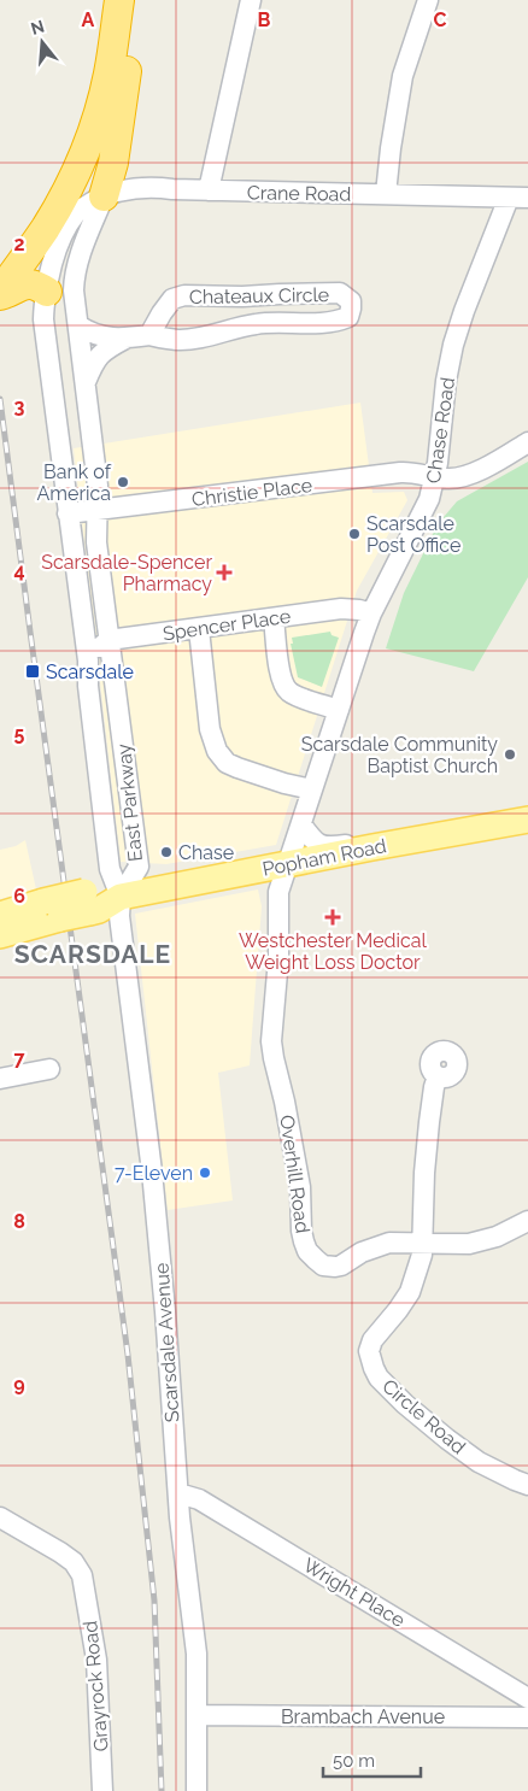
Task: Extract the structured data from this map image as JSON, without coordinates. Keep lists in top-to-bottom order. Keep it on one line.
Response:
{"streets":{"main road":["Popham Road"],"street":["Crane Road","Chateaux Circle","Chase Road","Christie Place","Spencer Place","East Parkway","Overhill Road","Scarsdale Avenue","Circle Road","Wright Place","Grayrock Road","Brambach Avenue"]},"crossings":[["Crane Road","Chase Road"],["Crane Road","East Parkway"],["Chateaux Circle","East Parkway"],["Chase Road","Christie Place"],["Chase Road","Spencer Place"],["Chase Road","Popham Road"],["Chase Road","Overhill Road"],["Christie Place","East Parkway"],["Spencer Place","East Parkway"],["East Parkway","Popham Road"],["East Parkway","Scarsdale Avenue"],["Popham Road","Overhill Road"],["Popham Road","Scarsdale Avenue"],["Overhill Road","Circle Road"],["Scarsdale Avenue","Wright Place"],["Scarsdale Avenue","Brambach Avenue"]],"districts":["SCARSDALE"],"places":{"other":["Bank of America","Scarsdale Post Office","Scarsdale Community Baptist Church","Chase","7-Eleven"],"health":["Scarsdale-Spencer Pharmacy","Westchester Medical Weight Loss Doctor"],"transit":["Scarsdale"]},"scale_bar":"50 m","north":"top","grid":{"columns":["A","B","C"],"rows":["2","3","4","5","6","7","8","9"]}}
